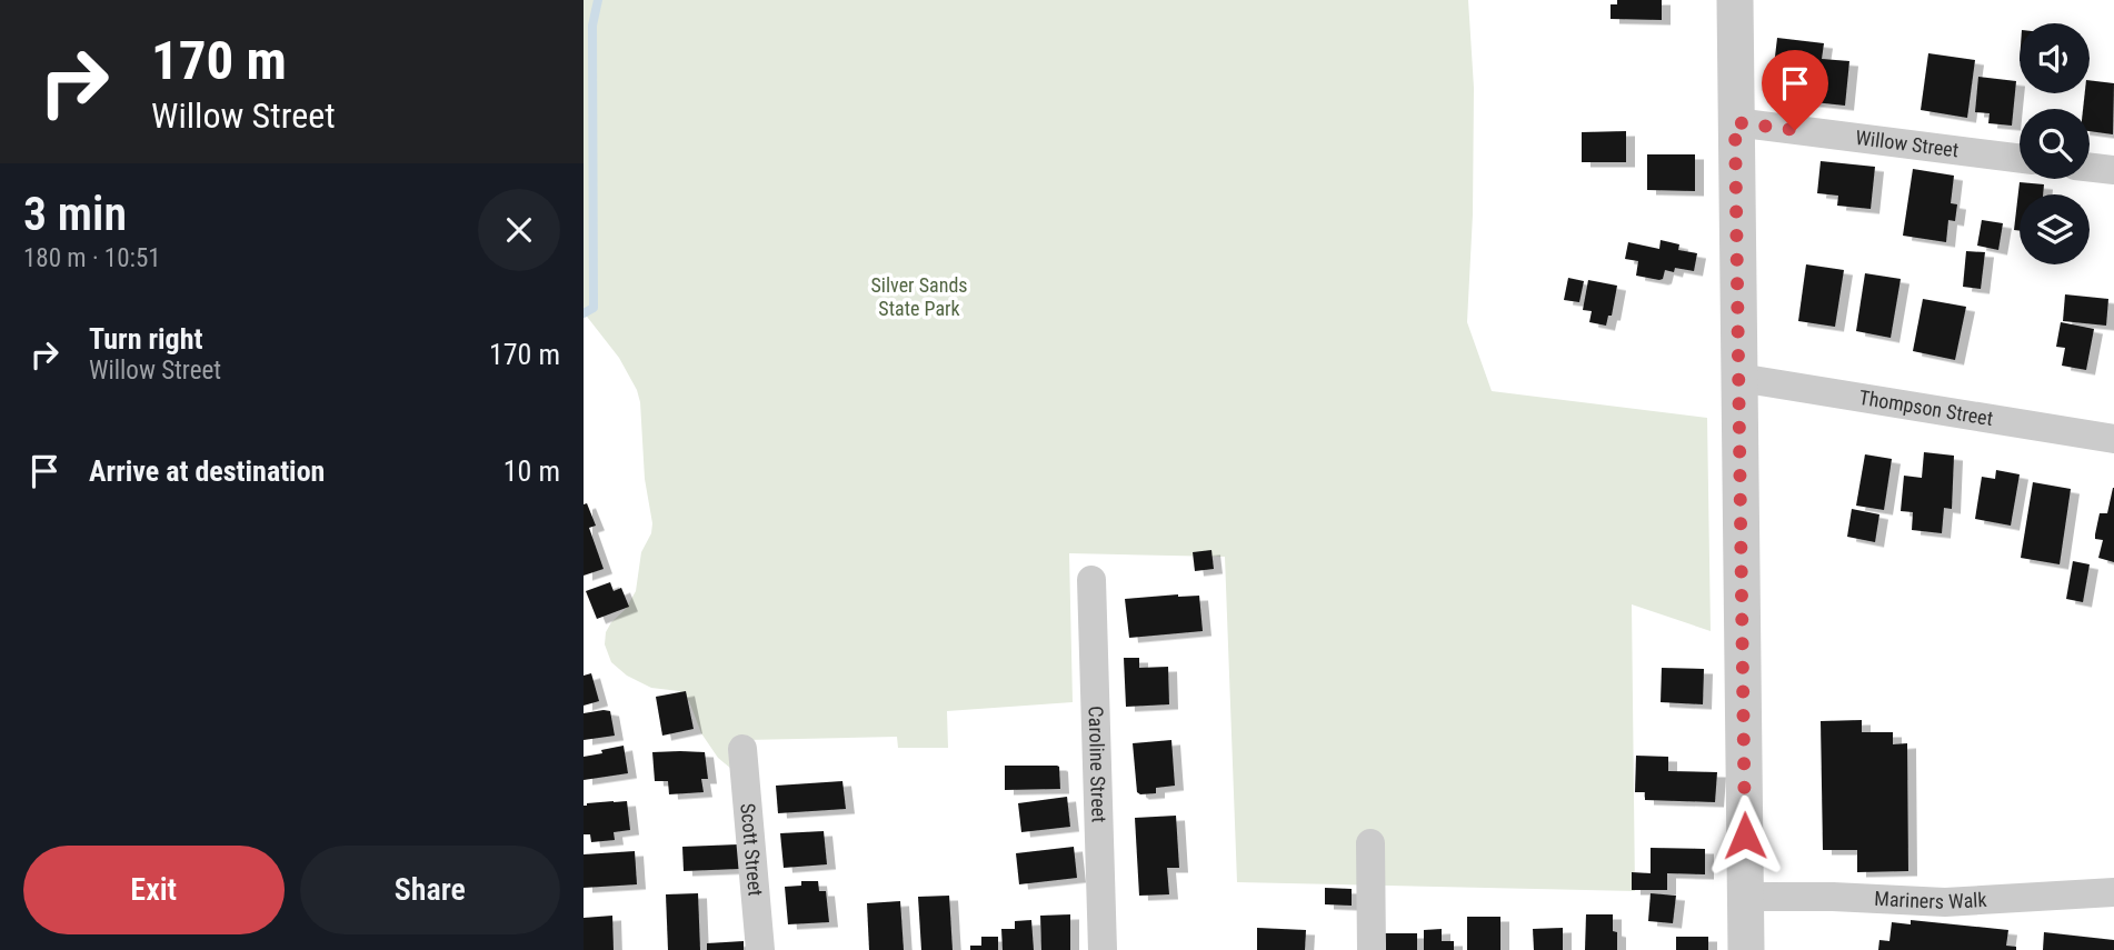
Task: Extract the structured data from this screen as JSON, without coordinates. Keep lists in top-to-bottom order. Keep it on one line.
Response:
{"streets":{"street":["Willow Street","Thompson Street","Caroline Street","Scott Street","Mariners Walk"]},"parks":["Silver Sands State Park"],"page":{"turn":["170 m","Willow Street"],"heading":["3 min","180 m · 10:51"],"list":[{"name":"Turn right","note":"Willow Street","value":"170 m"},{"name":"Arrive at destination","value":"10 m"}],"buttons":["Exit","Share"]}}
